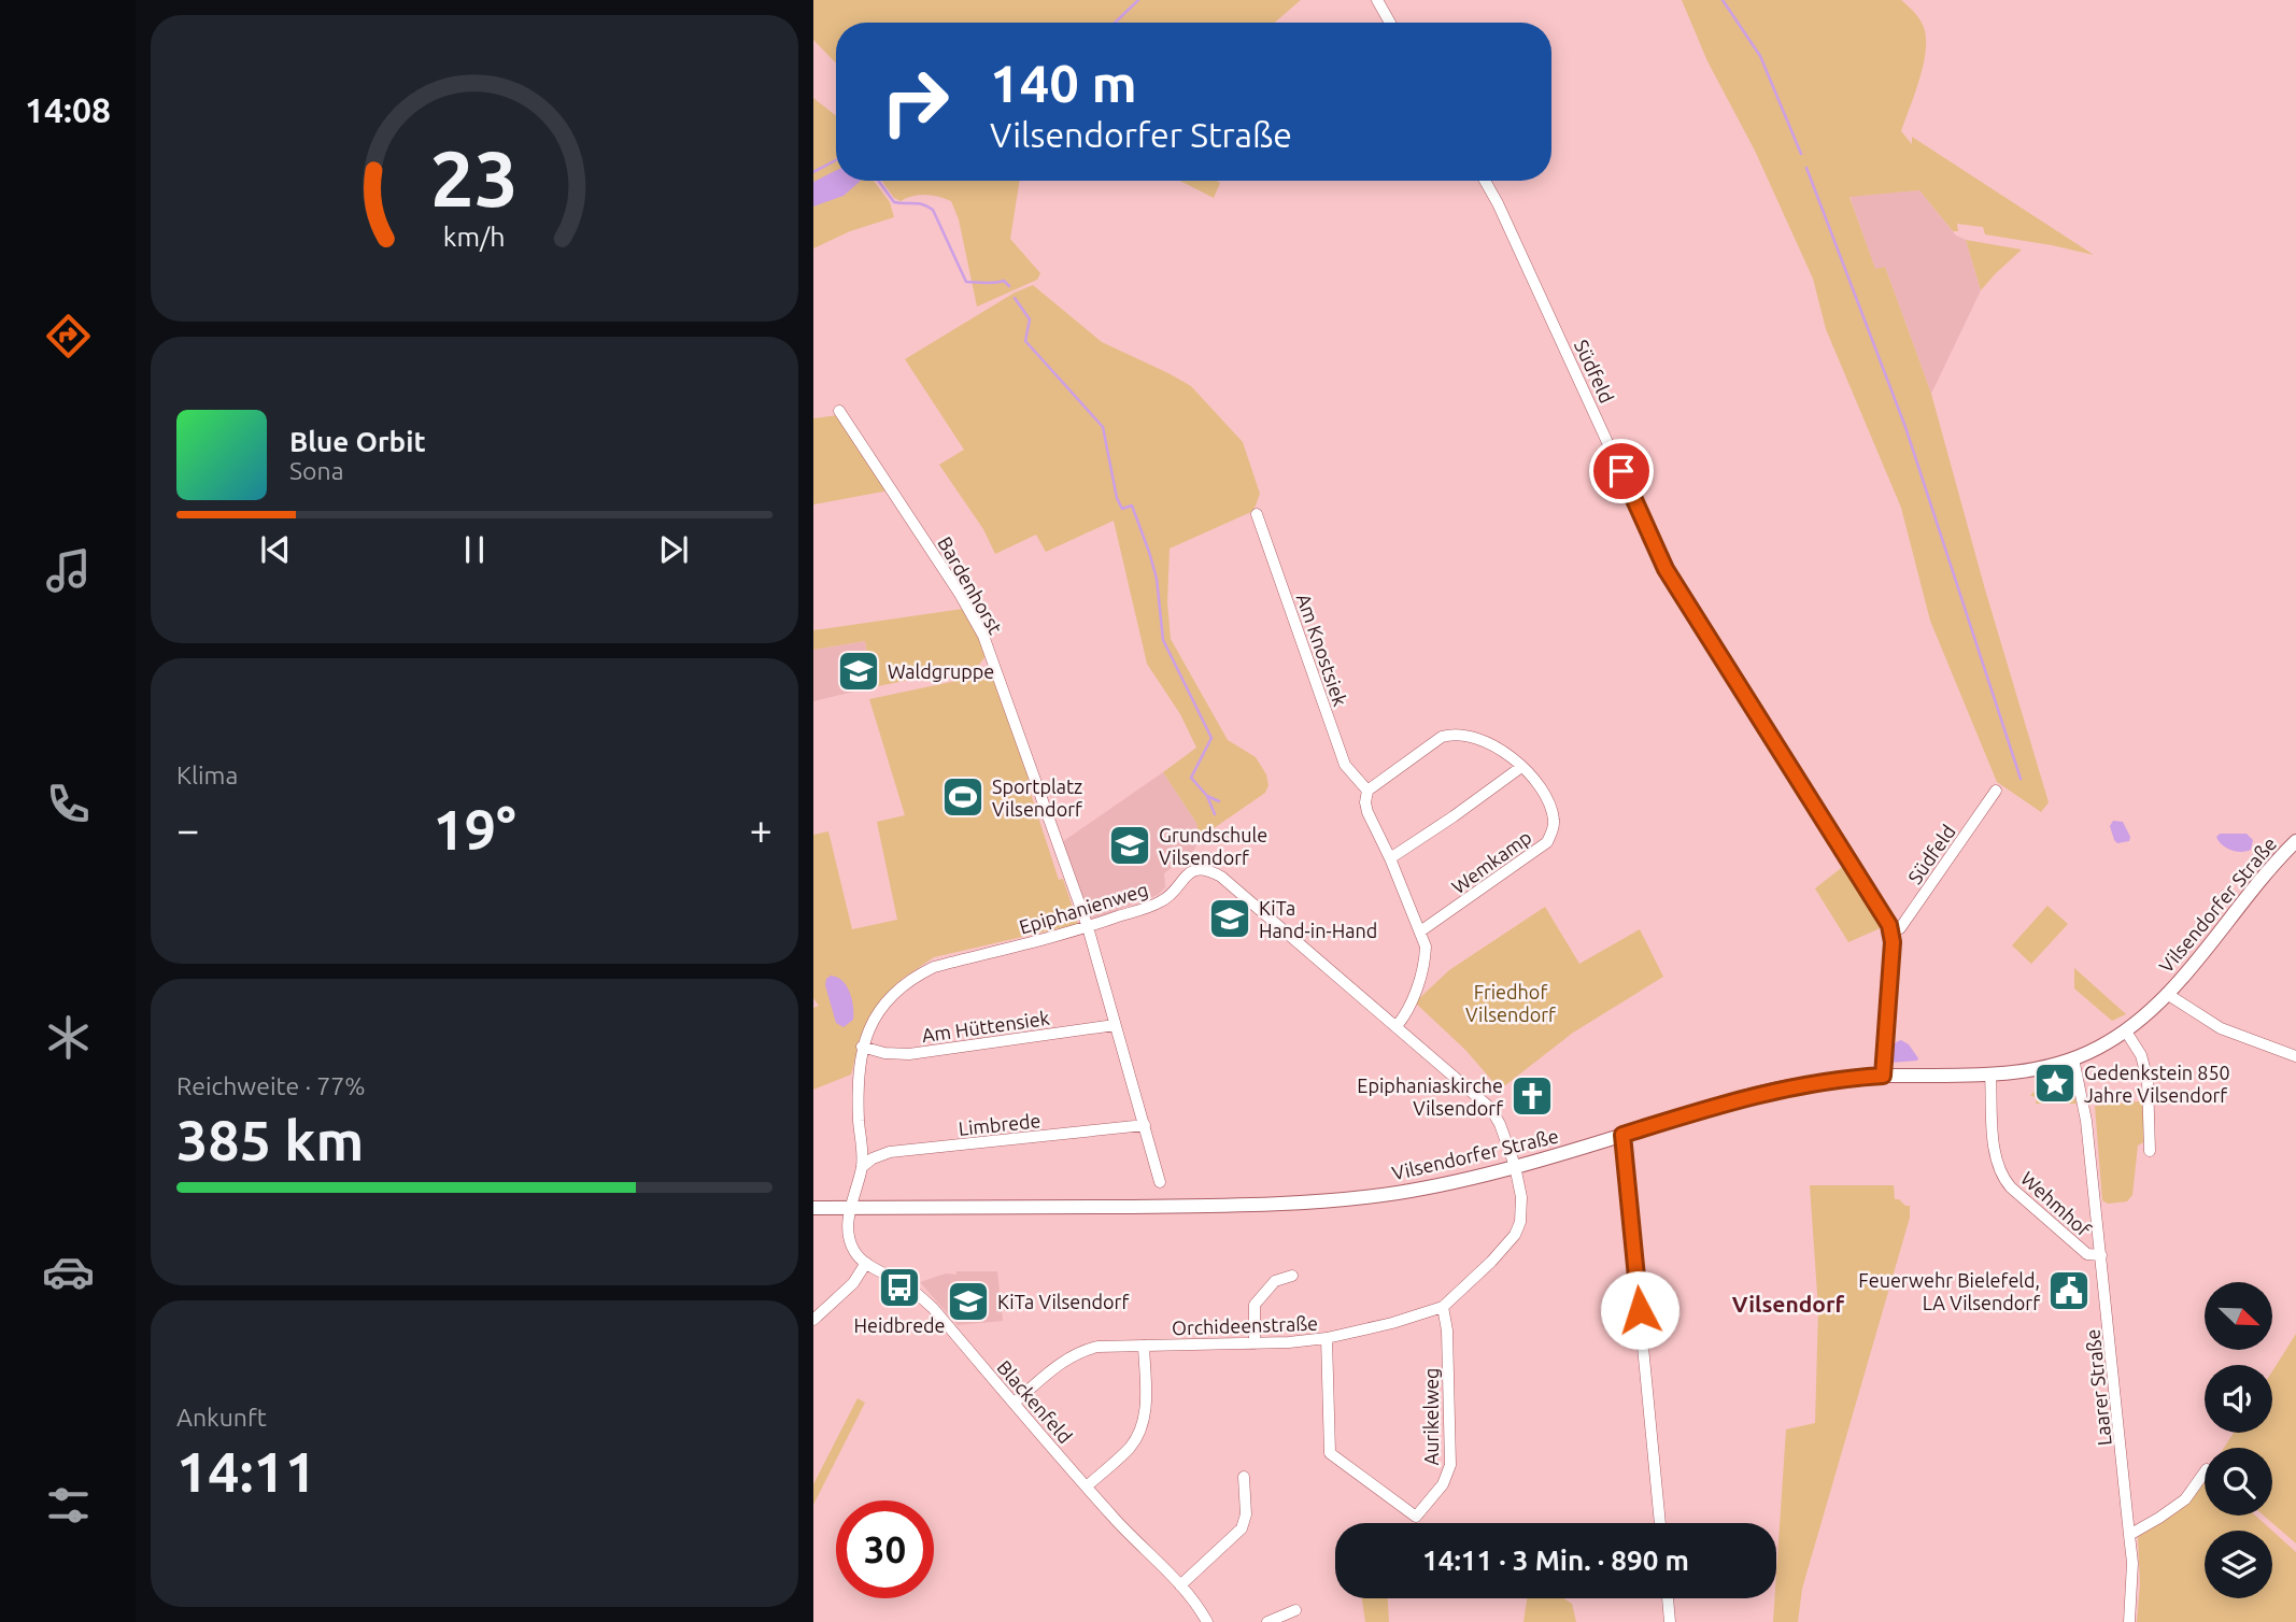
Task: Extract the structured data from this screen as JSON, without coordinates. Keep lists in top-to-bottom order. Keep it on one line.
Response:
{"streets":{"main road":["Vilsendorfer Straße"],"street":["Südfeld","Bardenhorst","Am Knostsiek","Wemkamp","Epiphanienweg","Am Hüttensiek","Limbrede","Wehmhof","Orchideenstraße","Laarer Straße","Blackenfeld","Aurikelweg"]},"crossings":[["Bardenhorst","Epiphanienweg"],["Bardenhorst","Am Hüttensiek"],["Bardenhorst","Limbrede"],["Am Knostsiek","Wemkamp"],["Vilsendorfer Straße","Epiphanienweg"],["Vilsendorfer Straße","Wehmhof"],["Vilsendorfer Straße","Orchideenstraße"],["Vilsendorfer Straße","Laarer Straße"],["Epiphanienweg","Am Hüttensiek"],["Epiphanienweg","Limbrede"],["Epiphanienweg","Orchideenstraße"],["Wehmhof","Laarer Straße"],["Orchideenstraße","Blackenfeld"],["Orchideenstraße","Aurikelweg"]],"districts":["Vilsendorf"],"parks":["Friedhof Vilsendorf"],"places":{"school or university":["Waldgruppe","Grundschule Vilsendorf","KiTa Hand-in-Hand","KiTa Vilsendorf"],"sports":["Sportplatz Vilsendorf"],"place":["Gedenkstein 850 Jahre Vilsendorf"],"church":["Epiphaniaskirche Vilsendorf"],"bus stop":["Heidbrede"],"public building":["Feuerwehr Bielefeld, LA Vilsendorf"]},"north":"bottom right","page":{"tabs":"14:08","turn":["140 m","Vilsendorfer Straße"],"song":["Blue Orbit","Sona"],"tile":["Klima",["Reichweite · 77%","385 km"],["Ankunft","14:11"]],"heat":["−","19°","+"],"limit":"30","trip":"14:11 · 3 Min. · 890 m","gauge":["23","km/h"]}}
